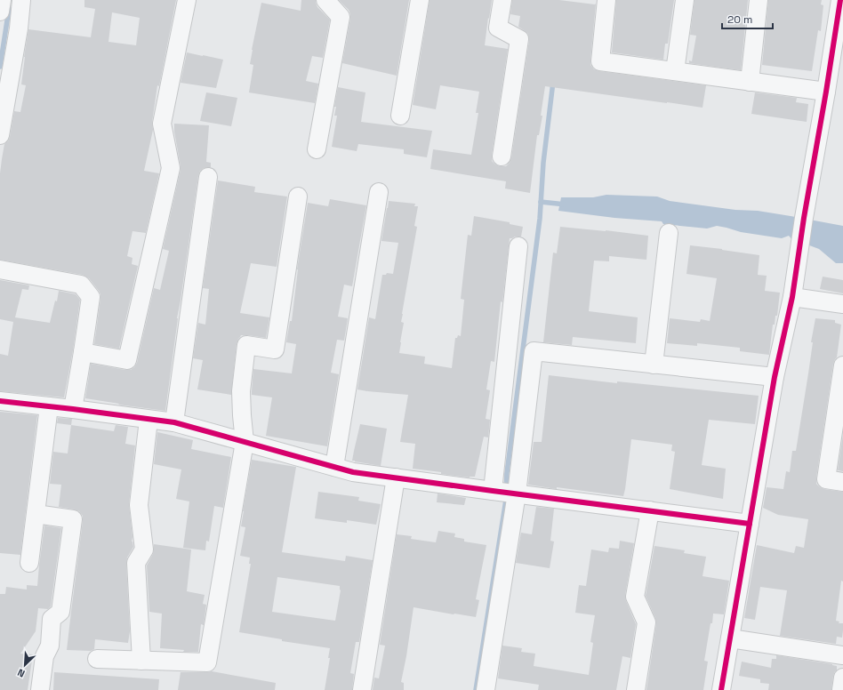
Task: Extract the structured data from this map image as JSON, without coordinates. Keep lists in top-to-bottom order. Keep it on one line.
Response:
{"scale_bar":"20 m","north":"bottom left"}
